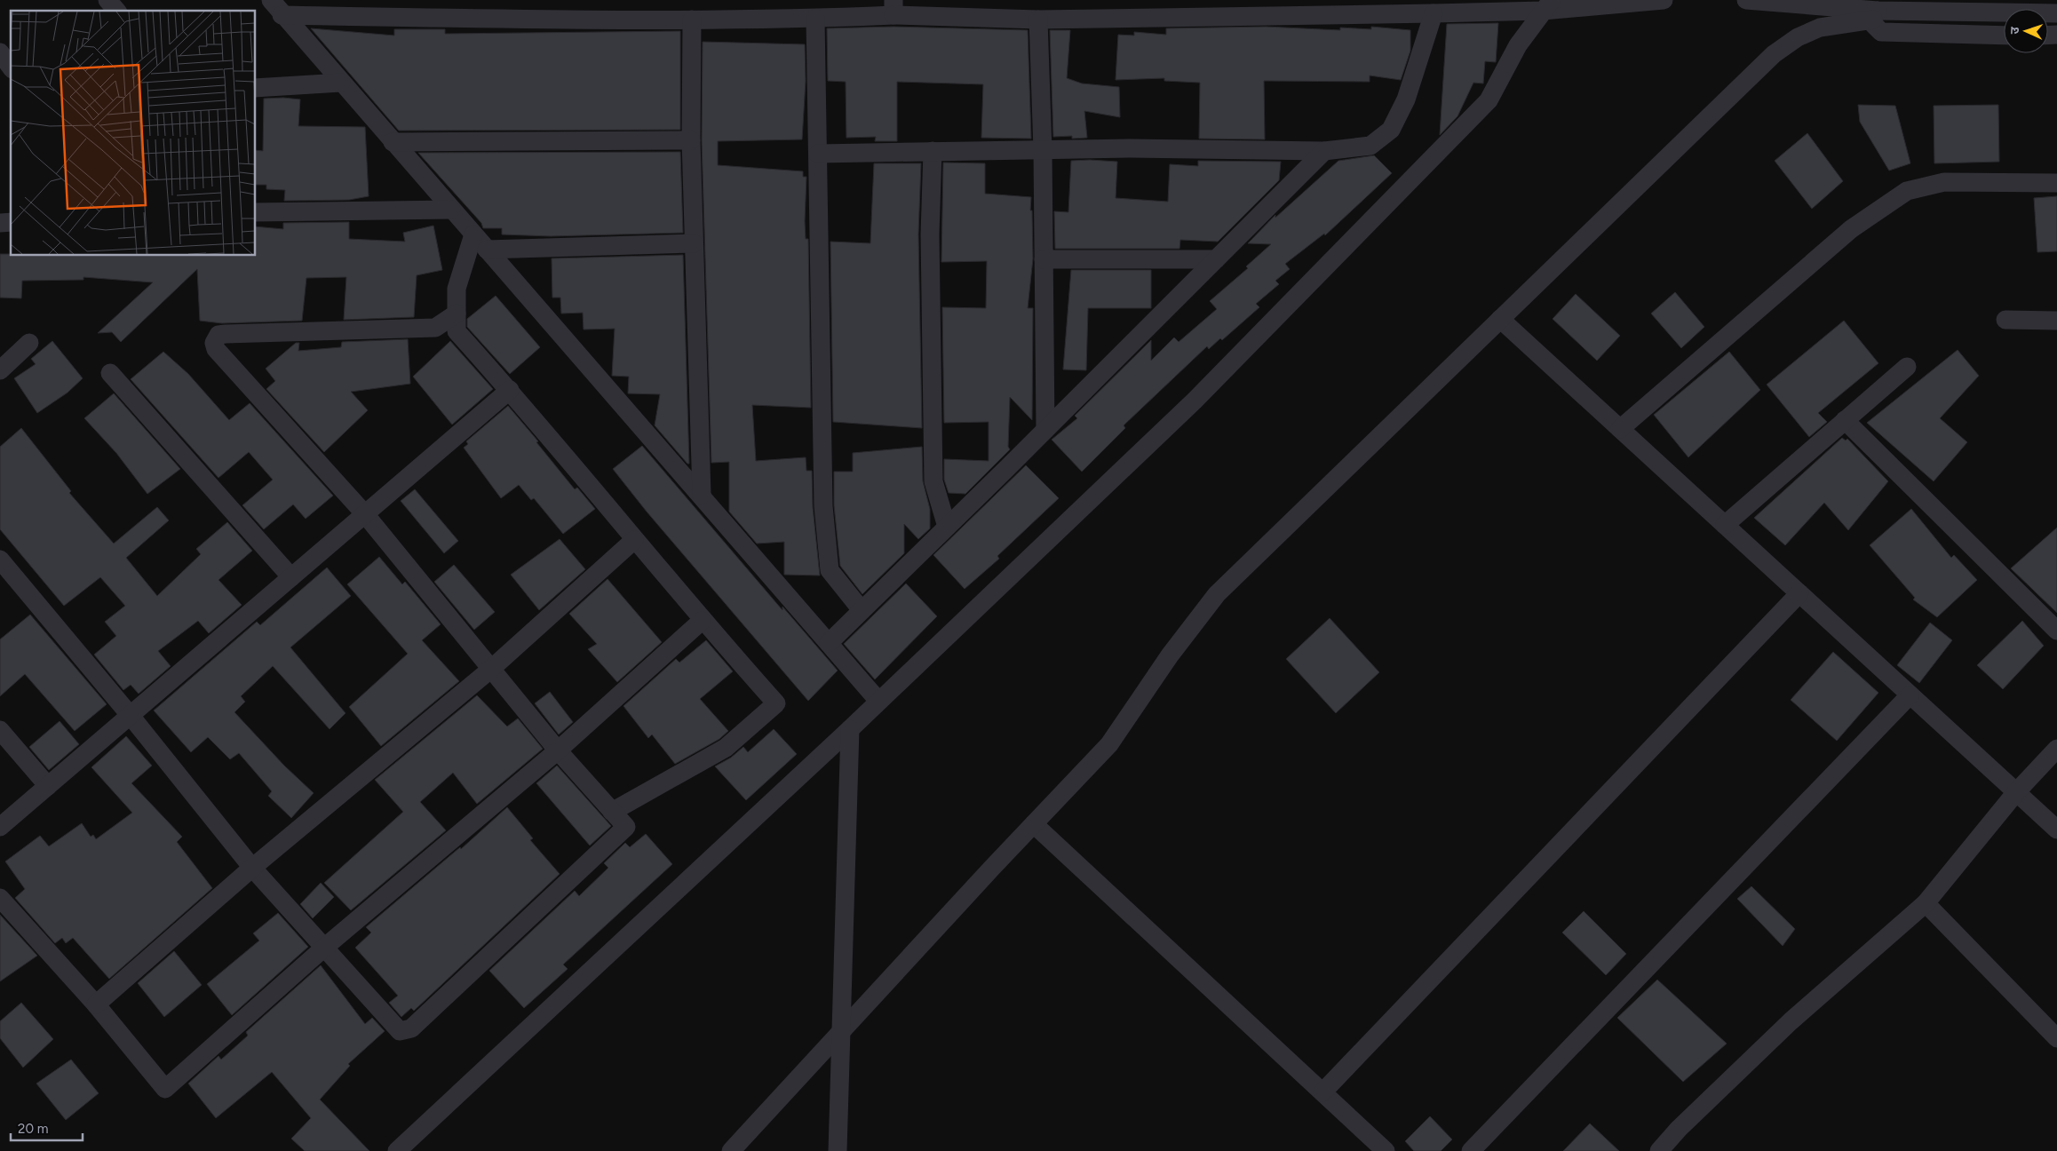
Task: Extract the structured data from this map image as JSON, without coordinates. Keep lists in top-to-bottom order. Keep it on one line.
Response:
{"scale_bar":"20 m","north":"left"}
